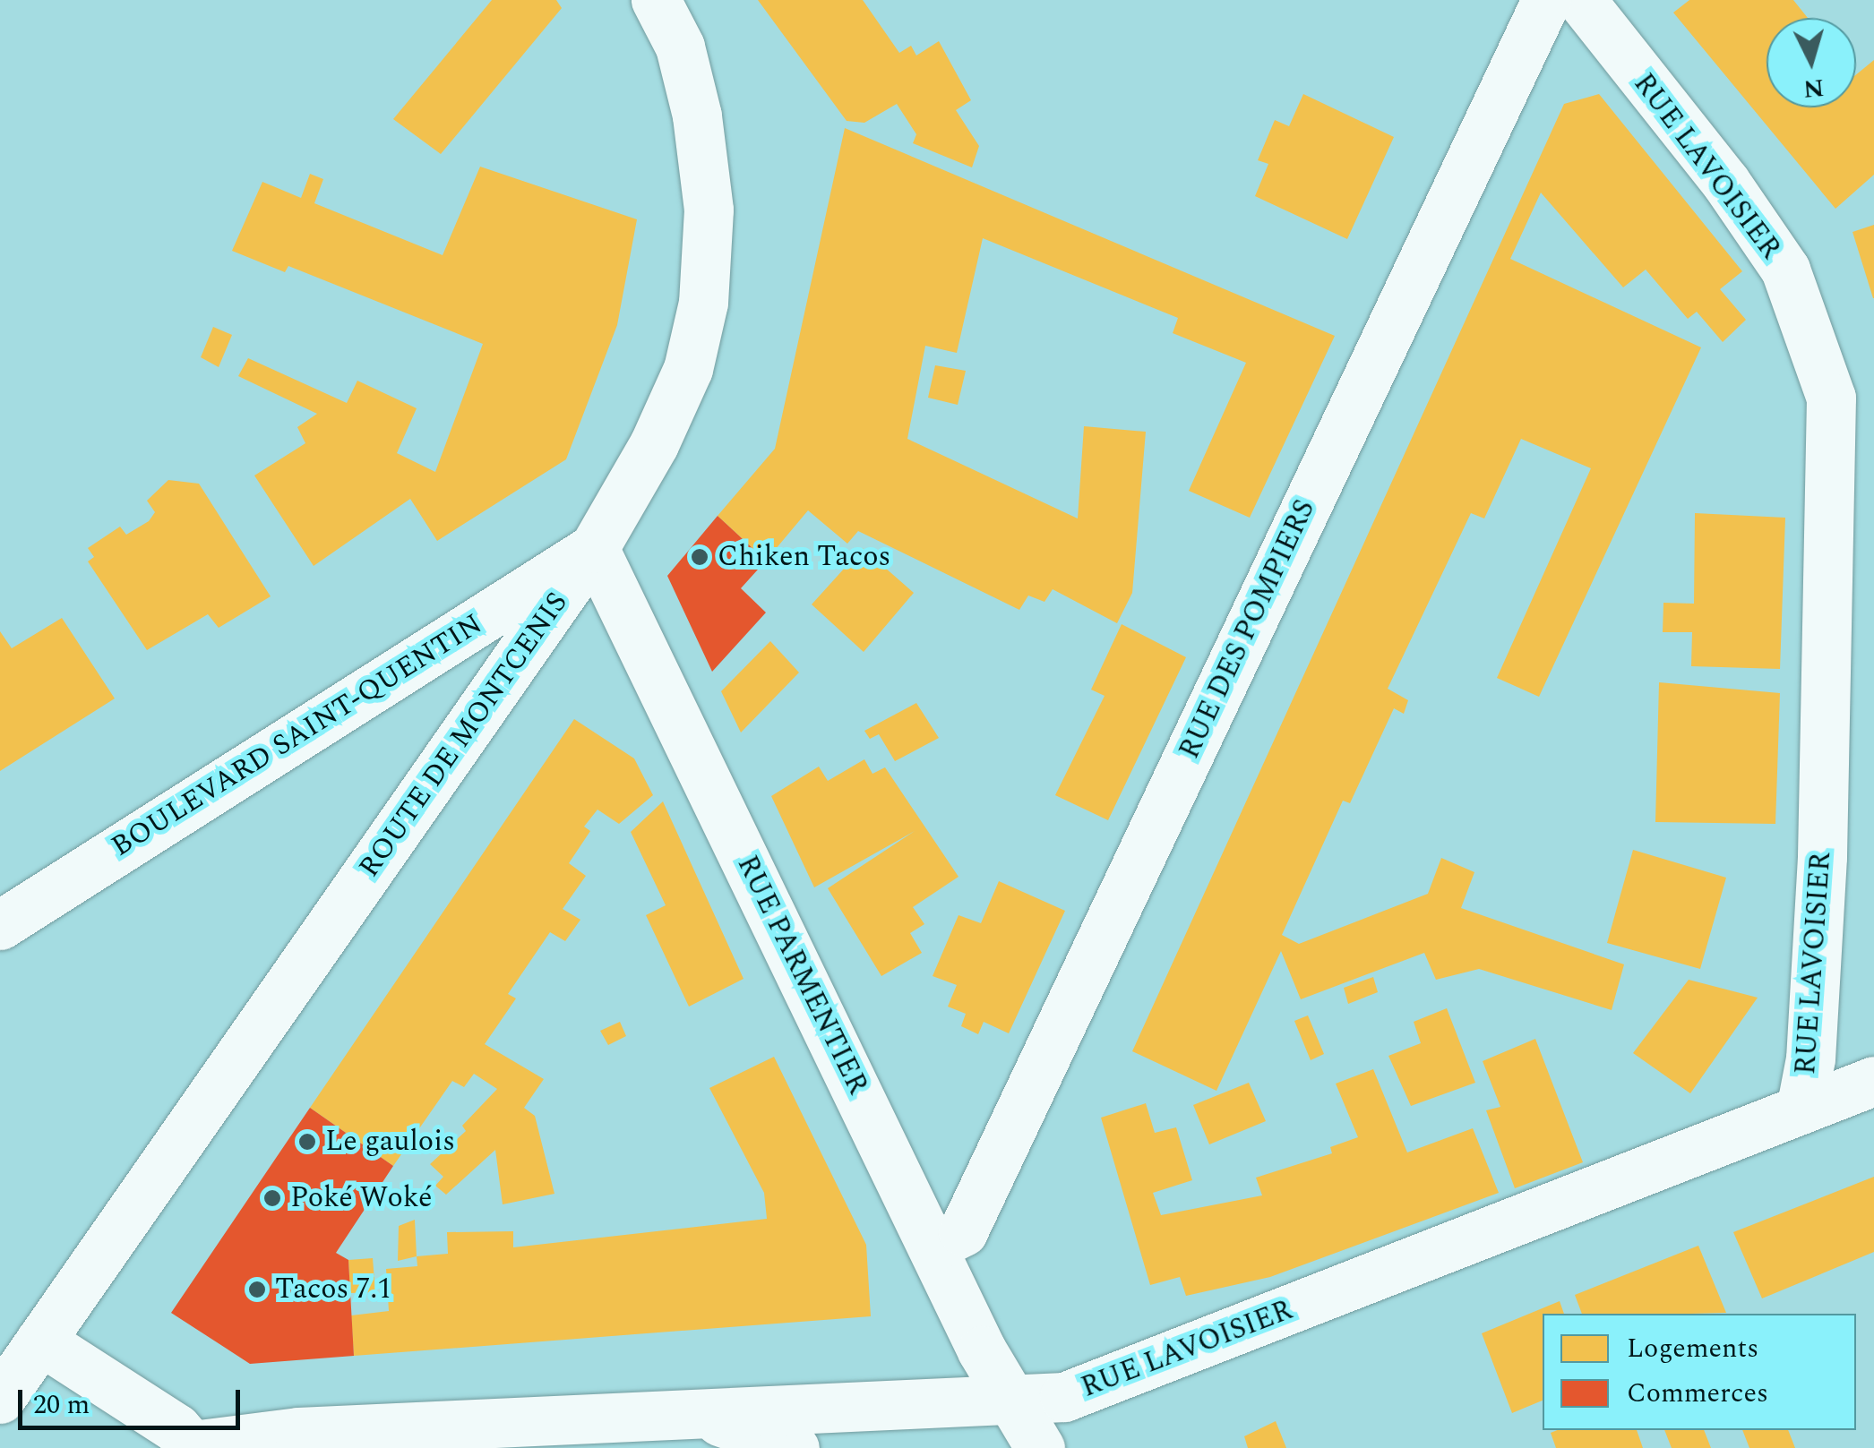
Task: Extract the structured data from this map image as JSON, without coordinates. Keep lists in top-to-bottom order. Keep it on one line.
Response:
{"streets":{"street":["RUE LAVOISIER","RUE DES POMPIERS","ROUTE DE MONTCENIS","BOULEVARD SAINT-QUENTIN","RUE PARMENTIER"]},"crossings":[["RUE LAVOISIER","ROUTE DE MONTCENIS"],["RUE LAVOISIER","RUE PARMENTIER"],["RUE DES POMPIERS","RUE PARMENTIER"],["ROUTE DE MONTCENIS","BOULEVARD SAINT-QUENTIN"],["ROUTE DE MONTCENIS","RUE PARMENTIER"],["BOULEVARD SAINT-QUENTIN","RUE PARMENTIER"]],"places":["Chiken Tacos","Le gaulois","Poké Woké","Tacos 7.1"],"legend":["Logements","Commerces"],"scale_bar":"20 m","north":"bottom"}
